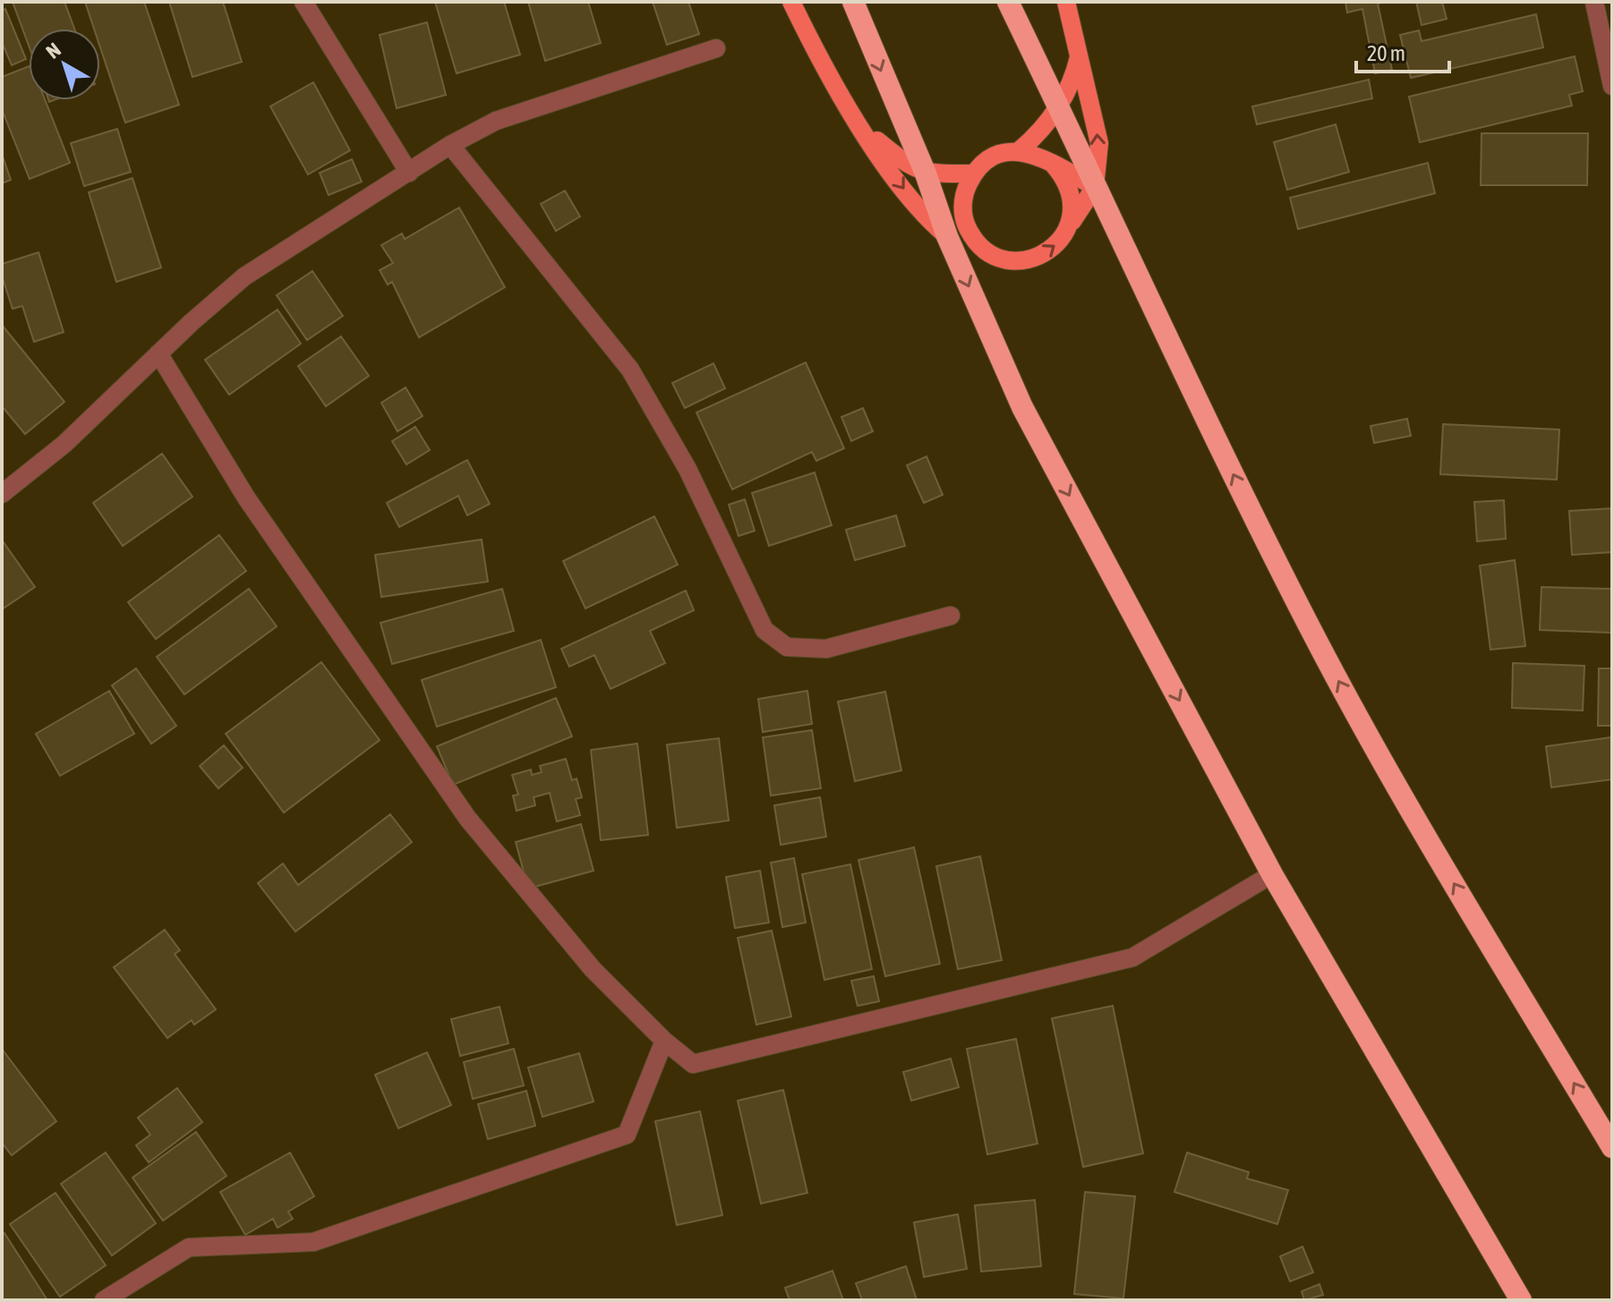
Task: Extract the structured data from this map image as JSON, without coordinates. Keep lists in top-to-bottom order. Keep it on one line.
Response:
{"scale_bar":"20 m","north":"top left"}
